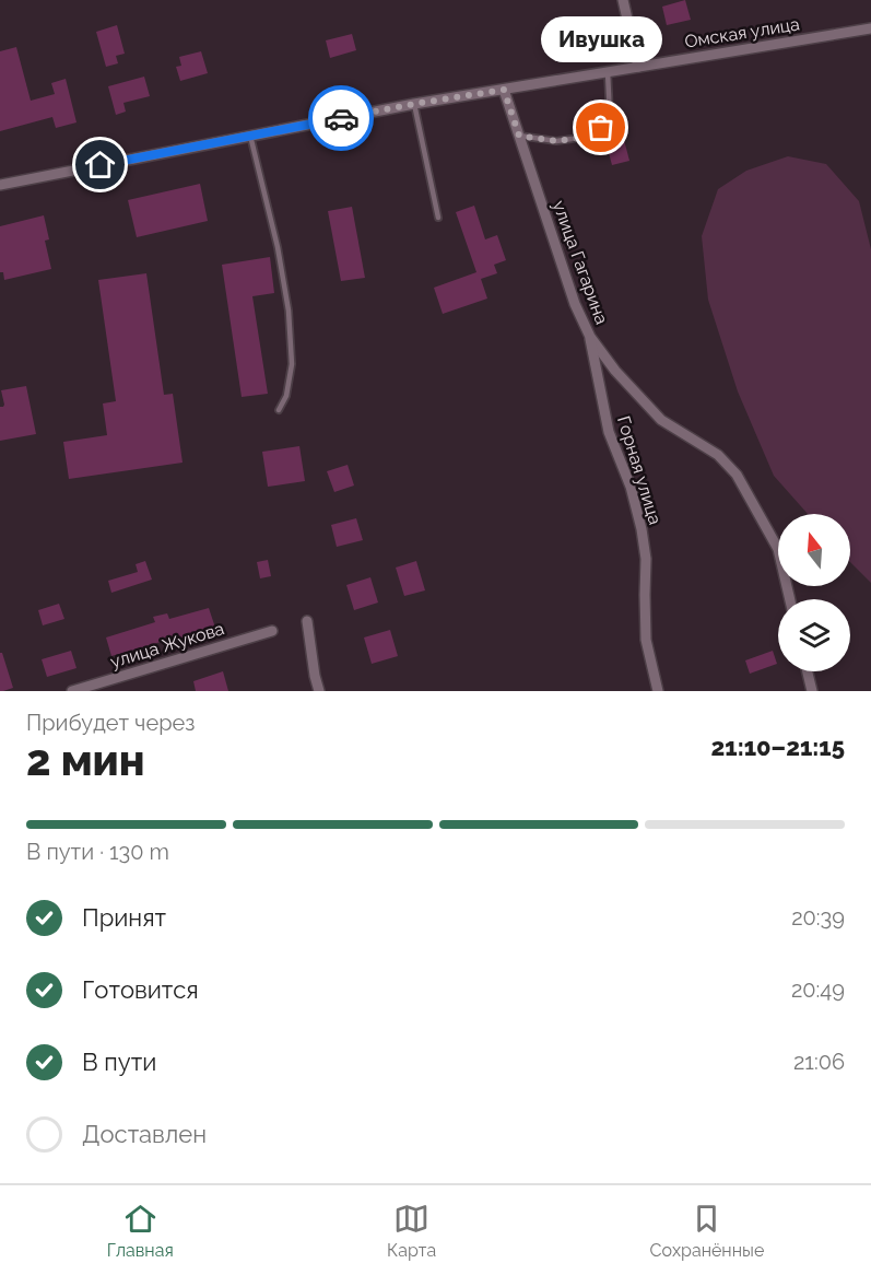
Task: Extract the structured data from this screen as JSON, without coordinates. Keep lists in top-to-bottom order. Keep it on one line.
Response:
{"streets":{"street":["Омская улица","улица Гагарина","Горная улица","улица Жукова"]},"crossings":[["Омская улица","улица Гагарина"],["улица Гагарина","Горная улица"]],"places":["Ивушка"],"north":"top","page":{"bubble":"Ивушка","heading":["2 мин","Прибудет через","21:10–21:15"],"bar":"В пути · 130 m","list":[["Принят","20:39"],["Готовится","20:49"],["В пути","21:06"],"Доставлен"],"tabs":["Главная","Карта","Сохранённые"]}}
